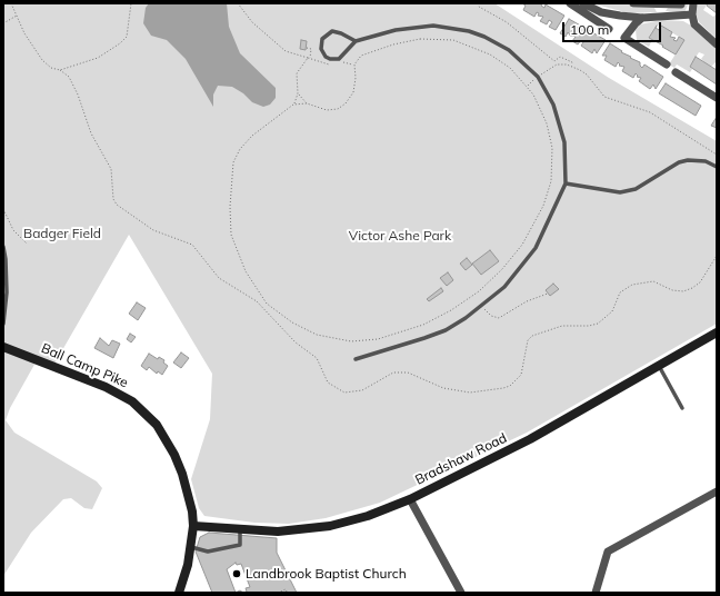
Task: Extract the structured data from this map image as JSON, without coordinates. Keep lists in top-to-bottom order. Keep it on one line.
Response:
{"streets":{"street":["Ball Camp Pike","Bradshaw Road"]},"crossings":[["Ball Camp Pike","Bradshaw Road"]],"parks":["Badger Field","Victor Ashe Park"],"places":["Landbrook Baptist Church"],"scale_bar":"100 m"}
